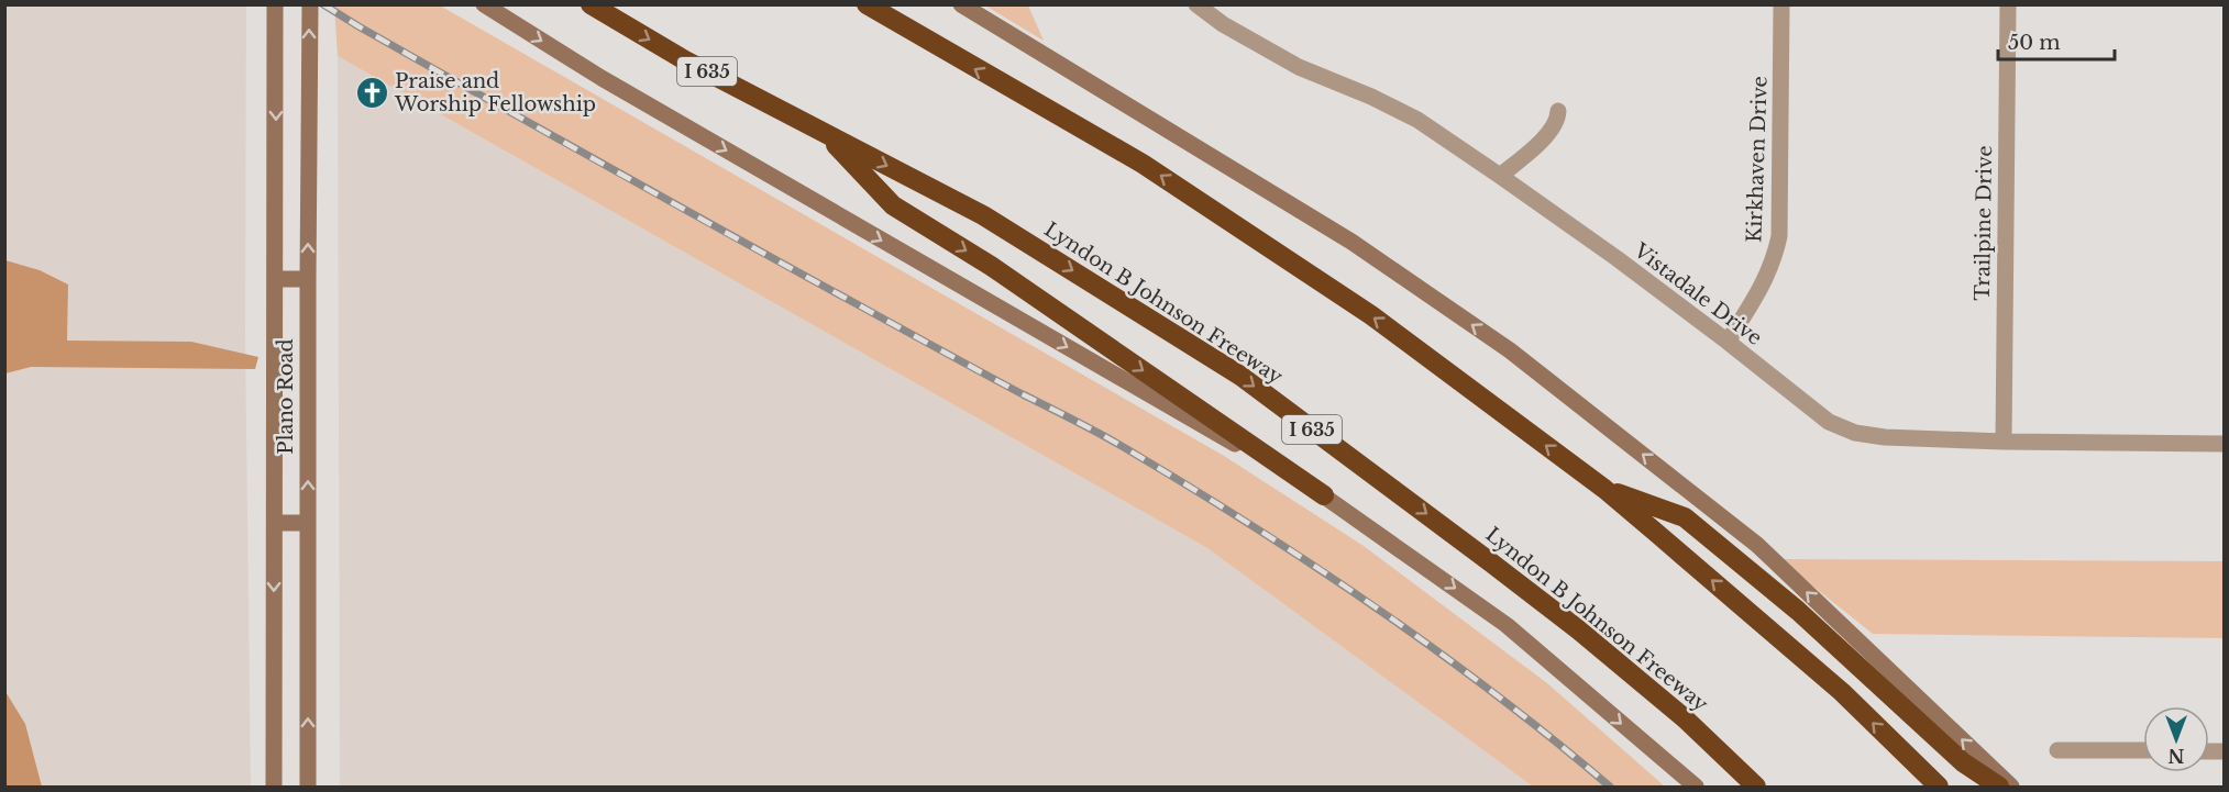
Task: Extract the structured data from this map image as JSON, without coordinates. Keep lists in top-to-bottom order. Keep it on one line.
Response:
{"streets":{"highway":["I 635","Lyndon B Johnson Freeway"],"main road":["Plano Road"],"street":["Kirkhaven Drive","Trailpine Drive","Vistadale Drive"]},"crossings":[["Kirkhaven Drive","Vistadale Drive"],["Trailpine Drive","Vistadale Drive"]],"places":{"church":["Praise and Worship Fellowship"]},"scale_bar":"50 m","north":"bottom"}
